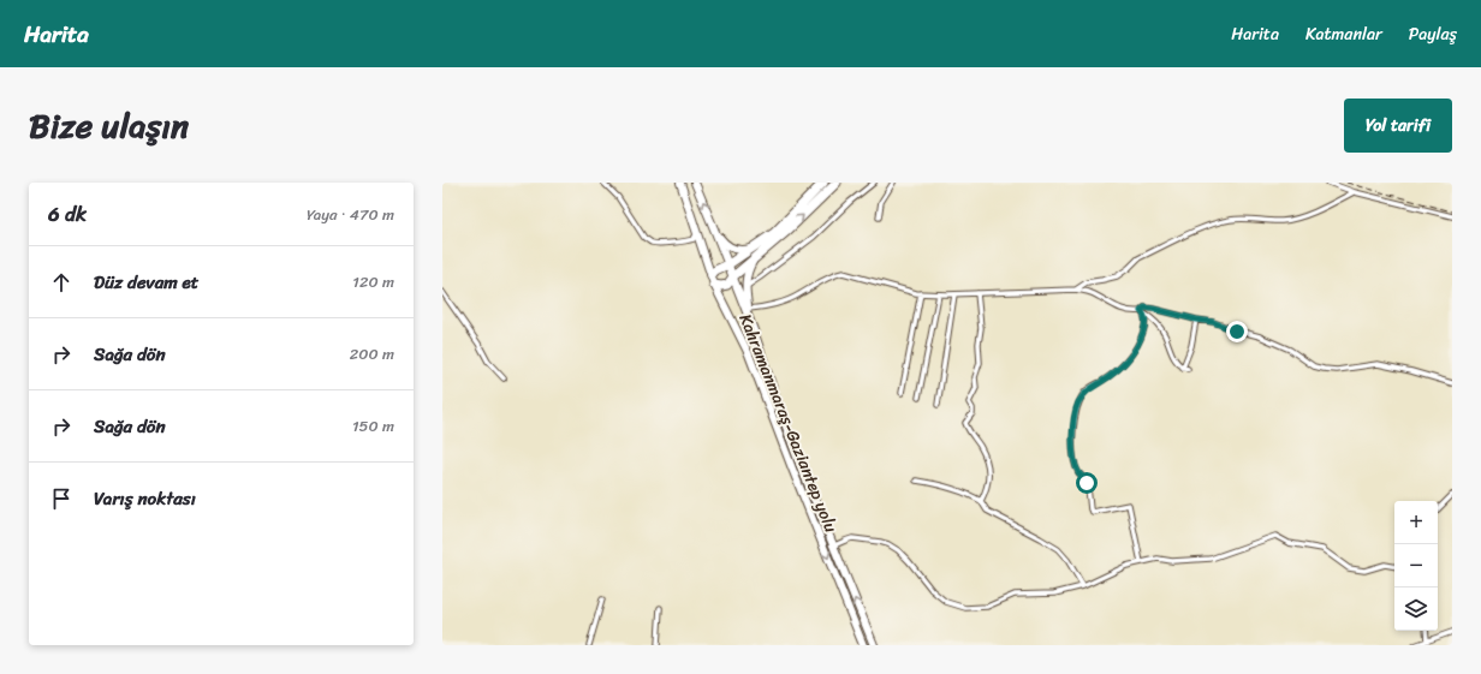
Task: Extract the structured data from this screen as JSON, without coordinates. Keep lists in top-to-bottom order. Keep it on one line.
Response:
{"streets":{"highway":["Kahramanmaraş-Gaziantep yolu"]},"page":{"header":"Harita","nav":["Harita","Katmanlar","Paylaş"],"title":"Bize ulaşın","buttons":"Yol tarifi","heading":["6 dk","Yaya · 470 m"],"list":[["Düz devam et","120 m"],["Sağa dön","200 m"],["Sağa dön","150 m"],"Varış noktası"],"map_buttons":["+","−"]}}
